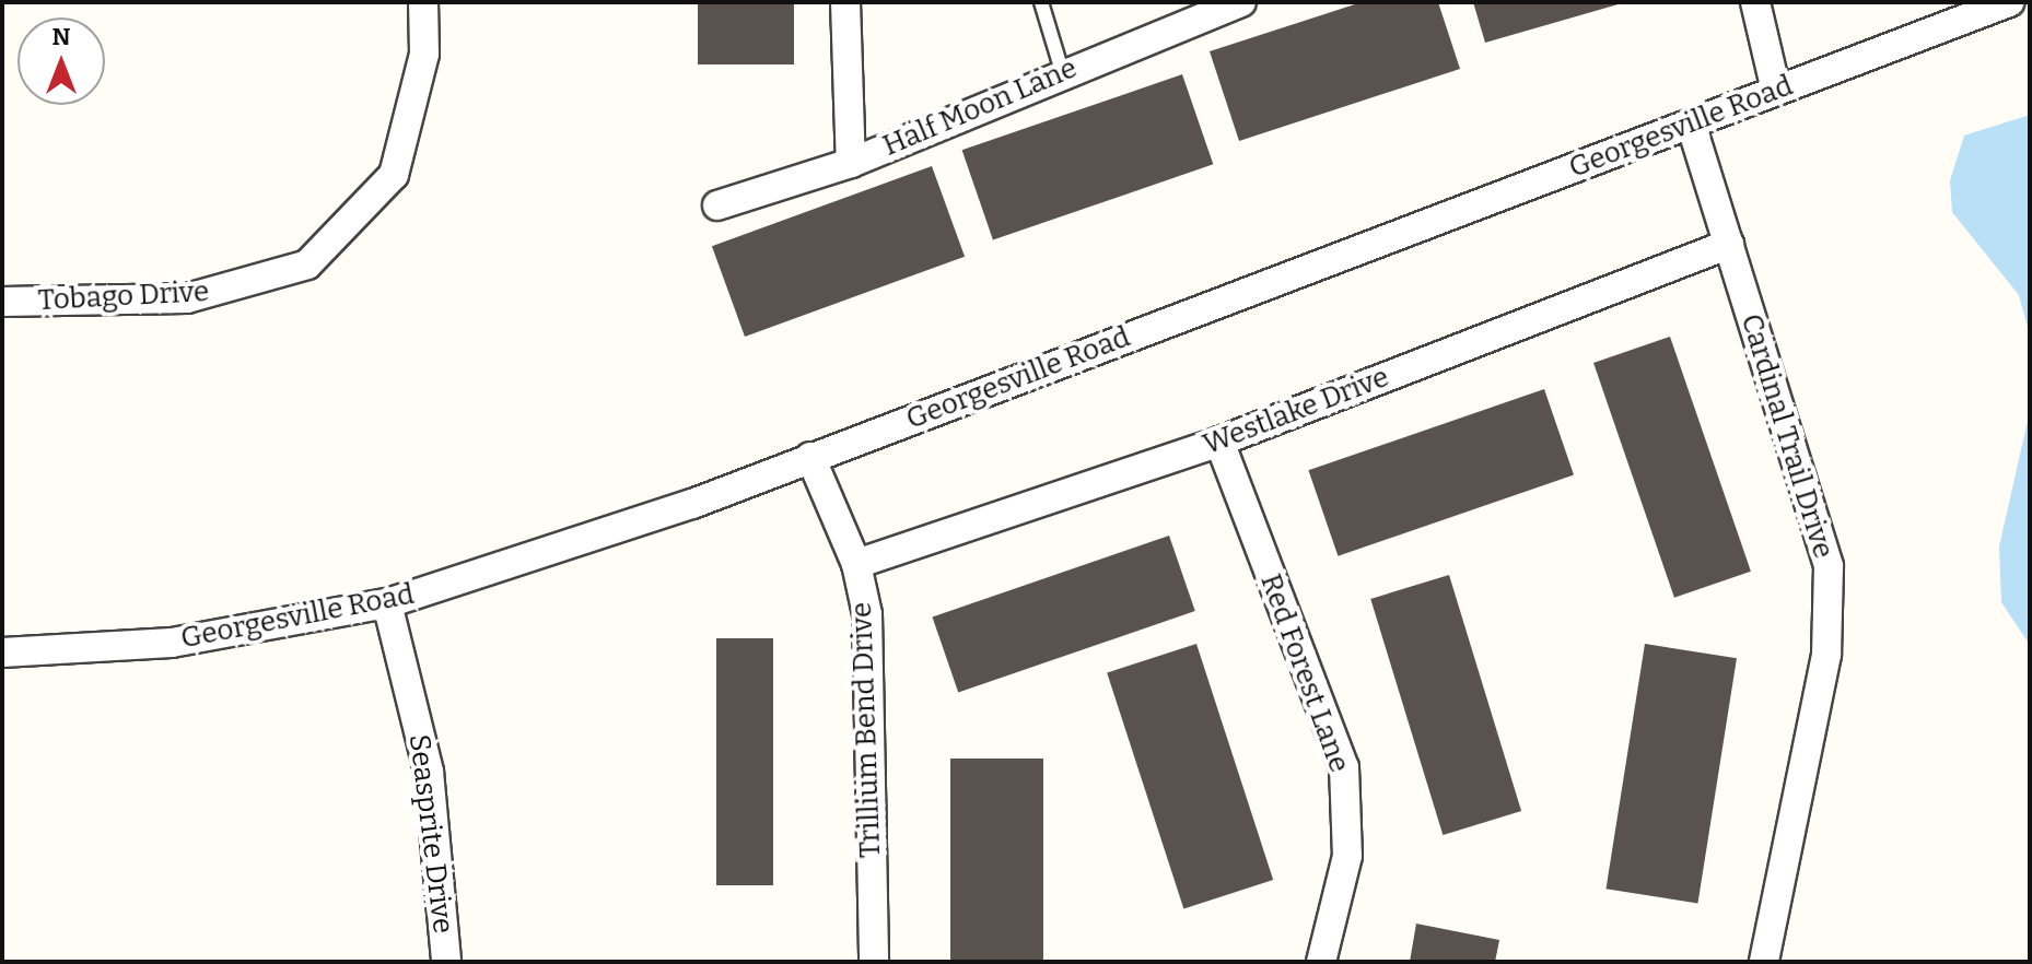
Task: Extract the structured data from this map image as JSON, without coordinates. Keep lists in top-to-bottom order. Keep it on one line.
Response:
{"streets":{"street":["Half Moon Lane","Georgesville Road","Tobago Drive","Westlake Drive","Cardinal Trail Drive","Red Forest Lane","Trillium Bend Drive","Seasprite Drive"]},"crossings":[["Georgesville Road","Cardinal Trail Drive"],["Georgesville Road","Trillium Bend Drive"],["Georgesville Road","Seasprite Drive"],["Westlake Drive","Cardinal Trail Drive"],["Westlake Drive","Red Forest Lane"],["Westlake Drive","Trillium Bend Drive"]],"north":"top"}
